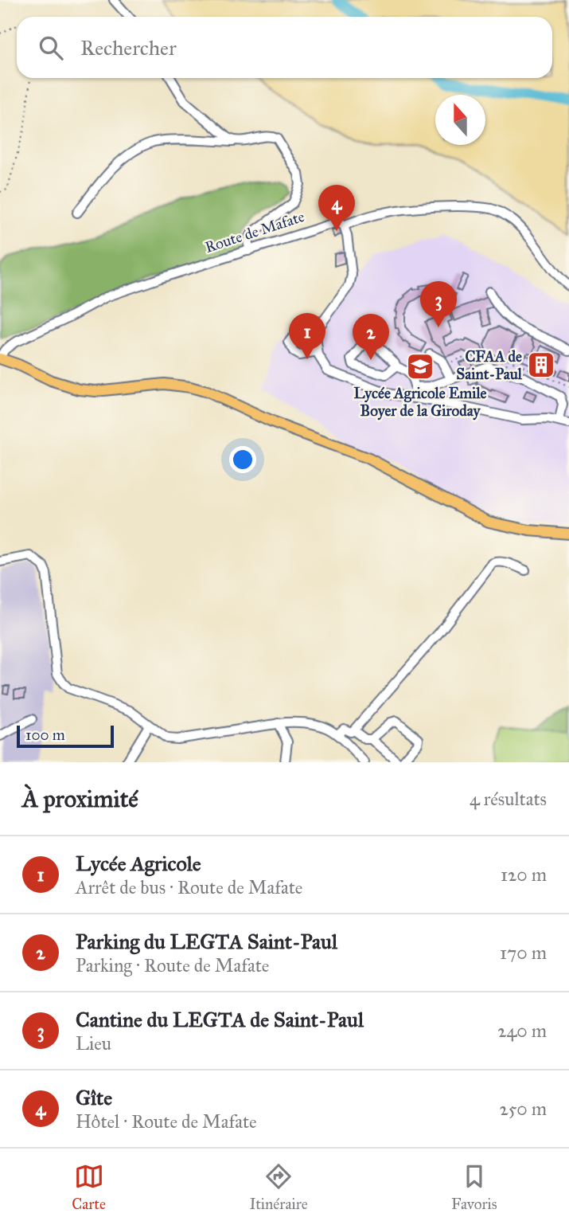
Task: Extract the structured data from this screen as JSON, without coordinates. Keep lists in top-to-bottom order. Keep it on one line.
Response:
{"streets":{"main road":["Route de Mafate"]},"places":{"building":["CFAA de Saint-Paul"],"school or university":["Lycée Agricole Emile Boyer de la Giroday"]},"scale_bar":"100 m","north":"top","page":{"search":"Rechercher","pins":["4","3","1","2"],"scale":"100 m","heading":["À proximité","4 résultats"],"list":[{"mark":"1","name":"Lycée Agricole","note":"Arrêt de bus · Route de Mafate","value":"120 m"},{"mark":"2","name":"Parking du LEGTA Saint-Paul","note":"Parking · Route de Mafate","value":"170 m"},{"mark":"3","name":"Cantine du LEGTA de Saint-Paul","note":"Lieu","value":"240 m"},{"mark":"4","name":"Gîte","note":"Hôtel · Route de Mafate","value":"250 m"}],"nav":["Carte","Itinéraire","Favoris"]}}
